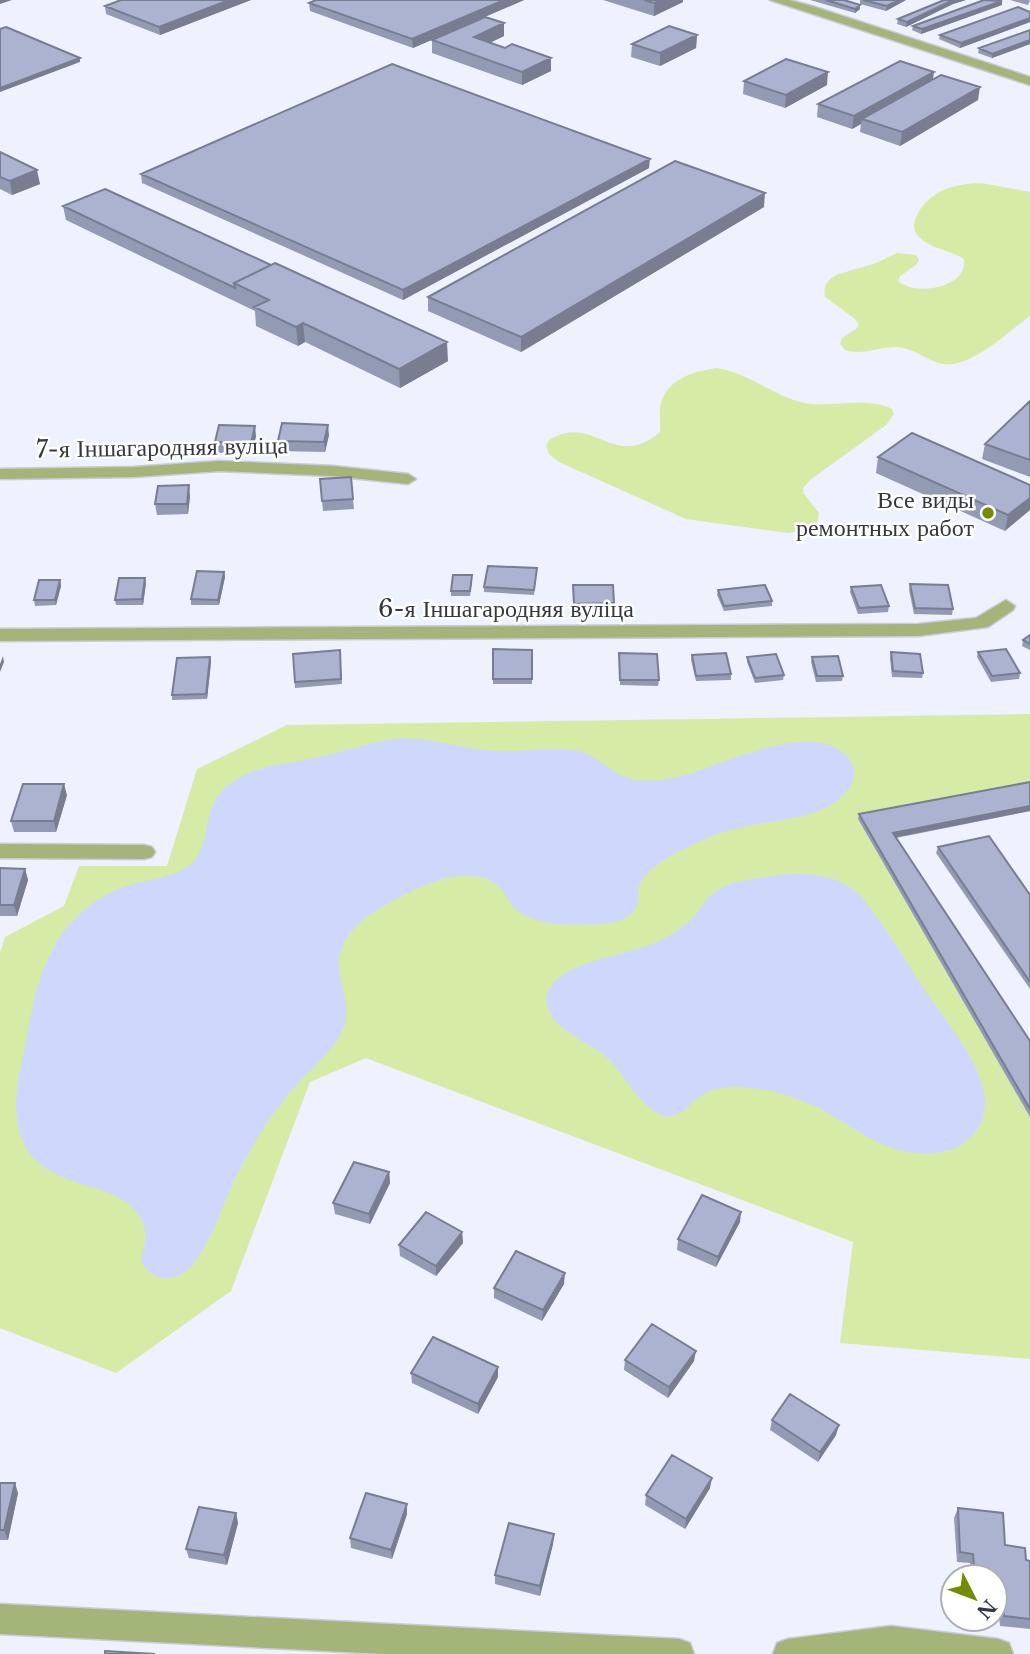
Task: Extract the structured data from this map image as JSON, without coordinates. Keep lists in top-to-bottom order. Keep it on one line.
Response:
{"streets":{"street":["7-я Іншагародняя вуліца","6-я Іншагародняя вуліца"]},"places":["Все виды ремонтных работ"],"north":"bottom right"}
